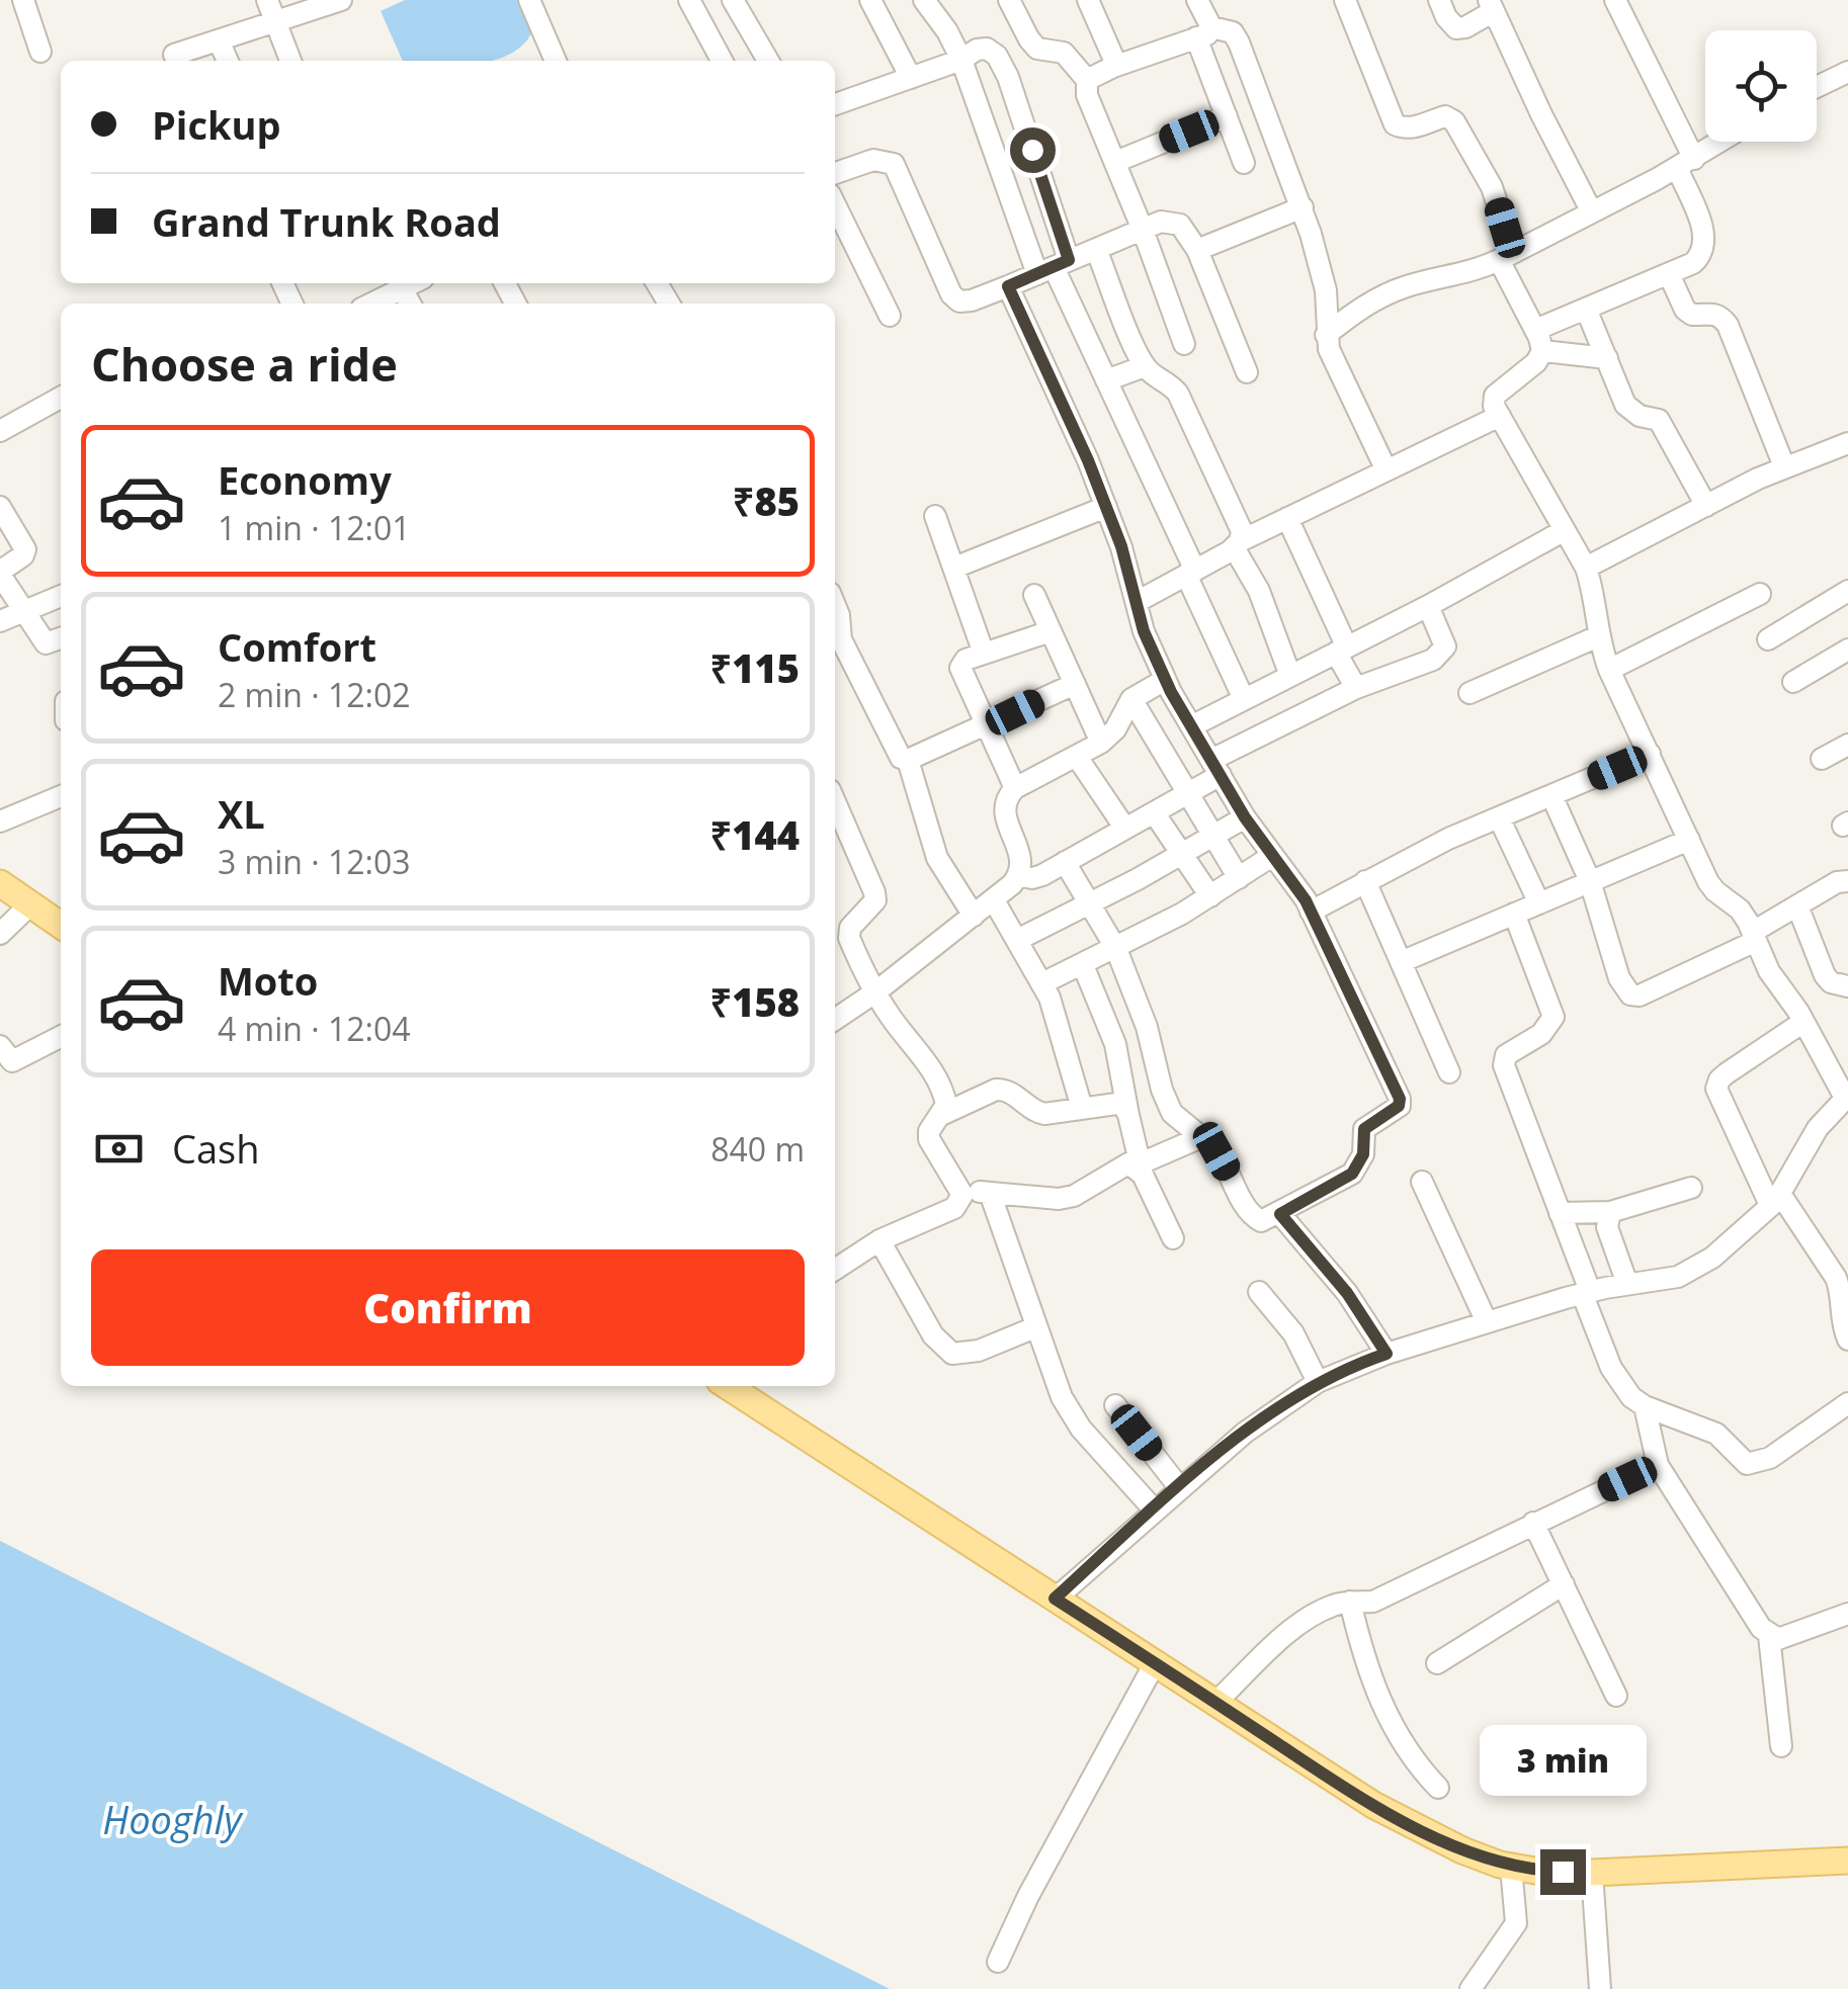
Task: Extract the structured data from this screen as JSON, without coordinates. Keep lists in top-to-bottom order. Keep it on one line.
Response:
{"water":["Hooghly"],"page":{"banner":["Pickup","Grand Trunk Road"],"heading":"Choose a ride","list":[{"name":"Economy","note":"1 min · 12:01","value":"₹85"},{"name":"Comfort","note":"2 min · 12:02","value":"₹115"},{"name":"XL","note":"3 min · 12:03","value":"₹144"},{"name":"Moto","note":"4 min · 12:04","value":"₹158"}],"pay":["Cash","840 m"],"buttons":"Confirm","bubble":"3 min"}}
